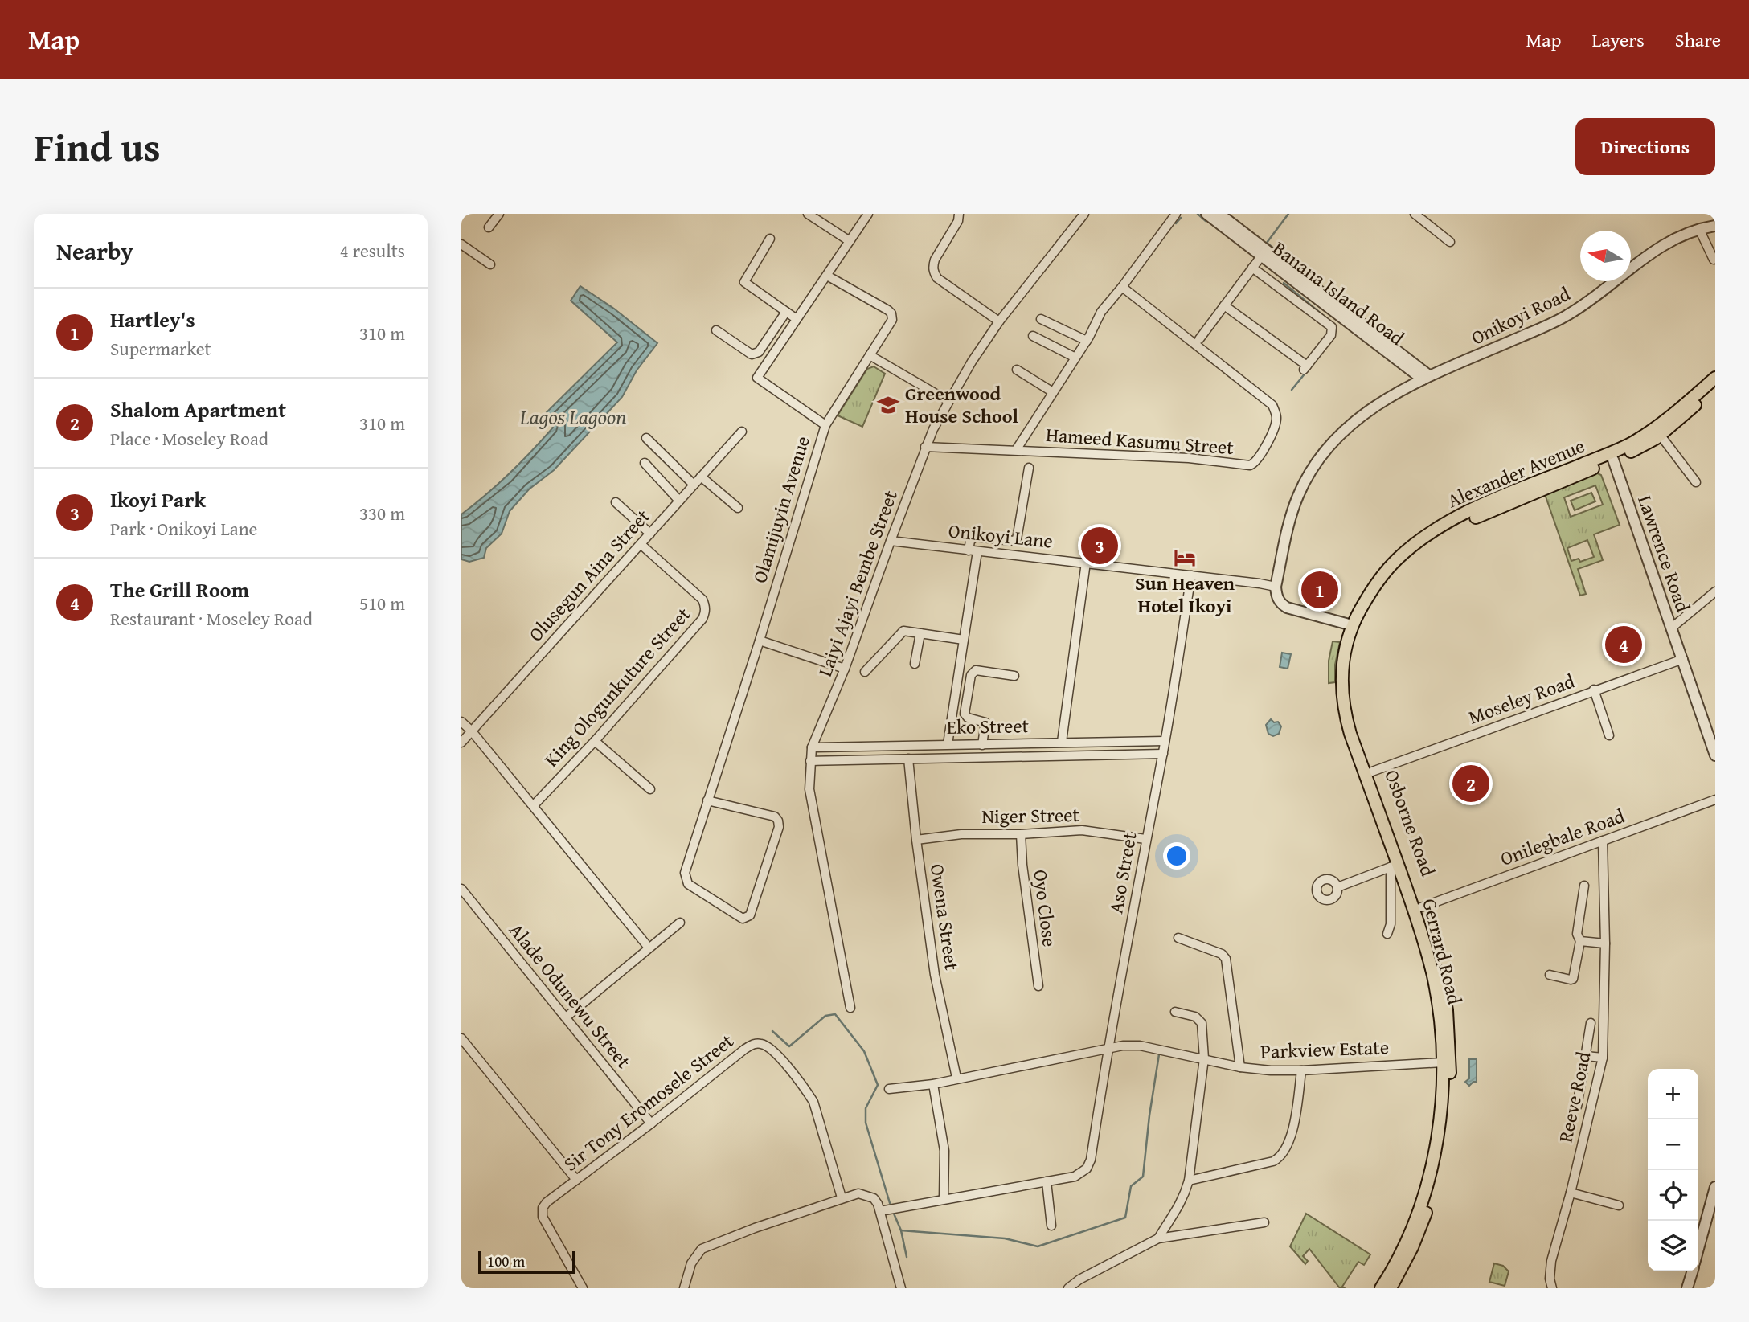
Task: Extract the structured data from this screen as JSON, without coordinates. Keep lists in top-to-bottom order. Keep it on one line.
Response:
{"streets":{"main road":["Alexander Avenue","Osborne Road","Gerrard Road"],"street":["Banana Island Road","Onikoyi Road","Hameed Kasumu Street","Olamijuyin Avenue","Onikoyi Lane","Lawrence Road","Olusegun Aina Street","Laiyi Ajayi Bembe Street","King Ologunkuture Street","Moseley Road","Eko Street","Niger Street","Onilegbale Road","Aso Street","Oyo Close","Owena Street","Alade Odunewu Street","Parkview Estate","Reeve Road","Sir Tony Eromosele Street"]},"crossings":[["Banana Island Road","Onikoyi Road"],["Onikoyi Road","Onikoyi Lane"],["Hameed Kasumu Street","Laiyi Ajayi Bembe Street"],["Alexander Avenue","Lawrence Road"],["Alexander Avenue","Osborne Road"],["Alexander Avenue","Gerrard Road"],["Onikoyi Lane","Laiyi Ajayi Bembe Street"],["Onikoyi Lane","Aso Street"],["Lawrence Road","Moseley Road"],["Olusegun Aina Street","King Ologunkuture Street"],["Laiyi Ajayi Bembe Street","Eko Street"],["Moseley Road","Osborne Road"],["Eko Street","Aso Street"],["Eko Street","Owena Street"],["Niger Street","Aso Street"],["Niger Street","Oyo Close"],["Niger Street","Owena Street"],["Osborne Road","Onilegbale Road"],["Osborne Road","Gerrard Road"],["Onilegbale Road","Reeve Road"],["Aso Street","Parkview Estate"],["Owena Street","Parkview Estate"],["Gerrard Road","Parkview Estate"],["Alade Odunewu Street","Sir Tony Eromosele Street"]],"water":["Lagos Lagoon"],"places":{"school or university":["Greenwood House School"],"hotel":["Sun Heaven Hotel Ikoyi"]},"scale_bar":"100 m","north":"left","page":{"header":"Map","nav":["Map","Layers","Share"],"title":"Find us","buttons":"Directions","heading":["Nearby","4 results"],"list":[{"mark":"1","name":"Hartley's","note":"Supermarket","value":"310 m"},{"mark":"2","name":"Shalom Apartment","note":"Place · Moseley Road","value":"310 m"},{"mark":"3","name":"Ikoyi Park","note":"Park · Onikoyi Lane","value":"330 m"},{"mark":"4","name":"The Grill Room","note":"Restaurant · Moseley Road","value":"510 m"}],"pins":["3","1","4","2"],"map_buttons":["+","−"],"scale":"100 m"}}
